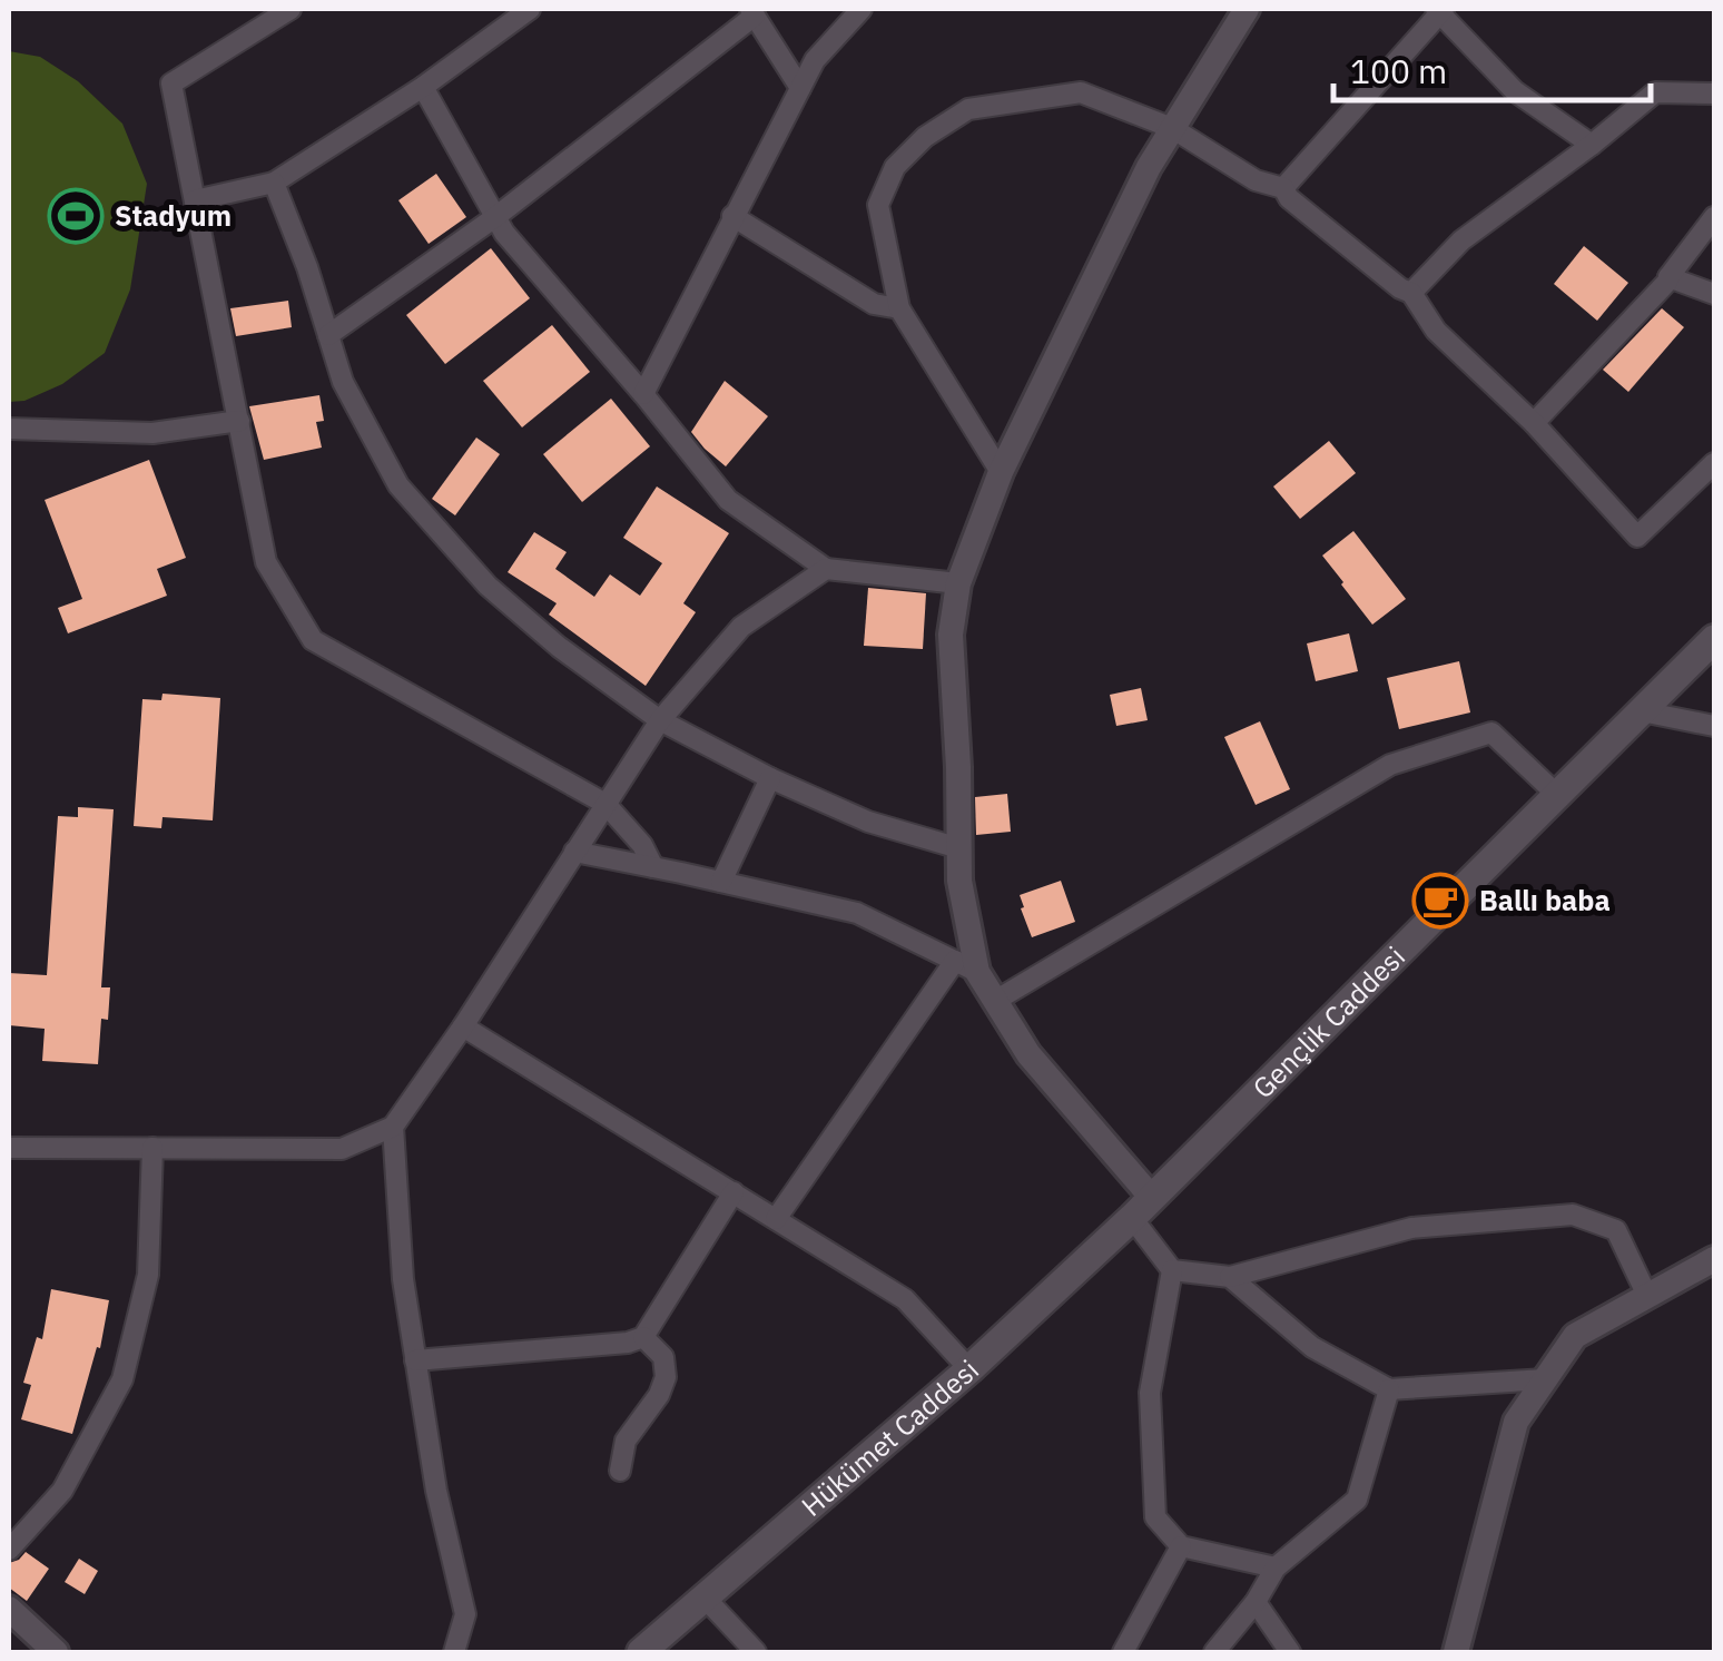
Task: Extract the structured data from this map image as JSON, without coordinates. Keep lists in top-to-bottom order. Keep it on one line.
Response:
{"streets":{"main road":["Gençlik Caddesi","Hükümet Caddesi"]},"crossings":[["Gençlik Caddesi","Hükümet Caddesi"]],"places":{"sports":["Stadyum"],"cafe":["Ballı baba"]},"scale_bar":"100 m"}
